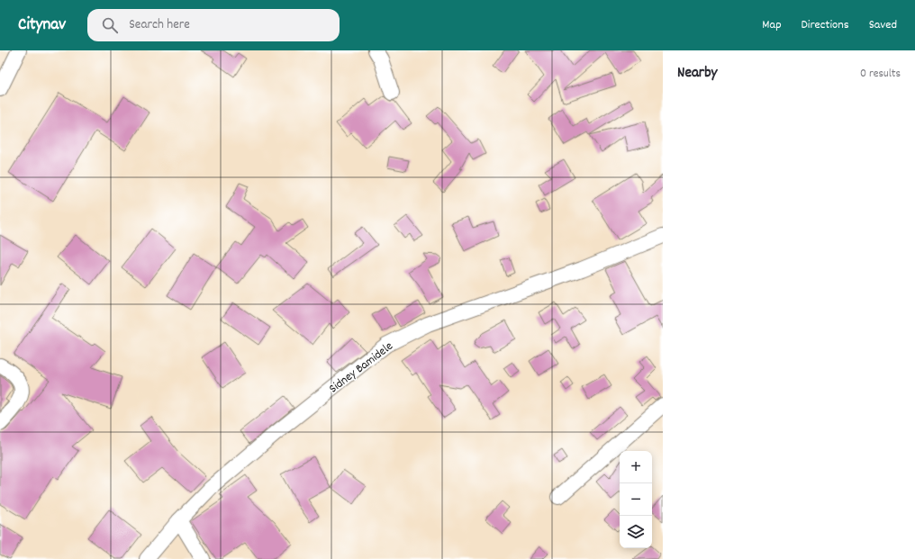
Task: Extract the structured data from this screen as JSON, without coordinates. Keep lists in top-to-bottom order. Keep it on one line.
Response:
{"streets":{"street":["Sidney Bamidele"]},"page":{"header":"Citynav","search":"Search here","nav":["Map","Directions","Saved"],"heading":["Nearby","0 results"],"map_buttons":["+","−"]}}
